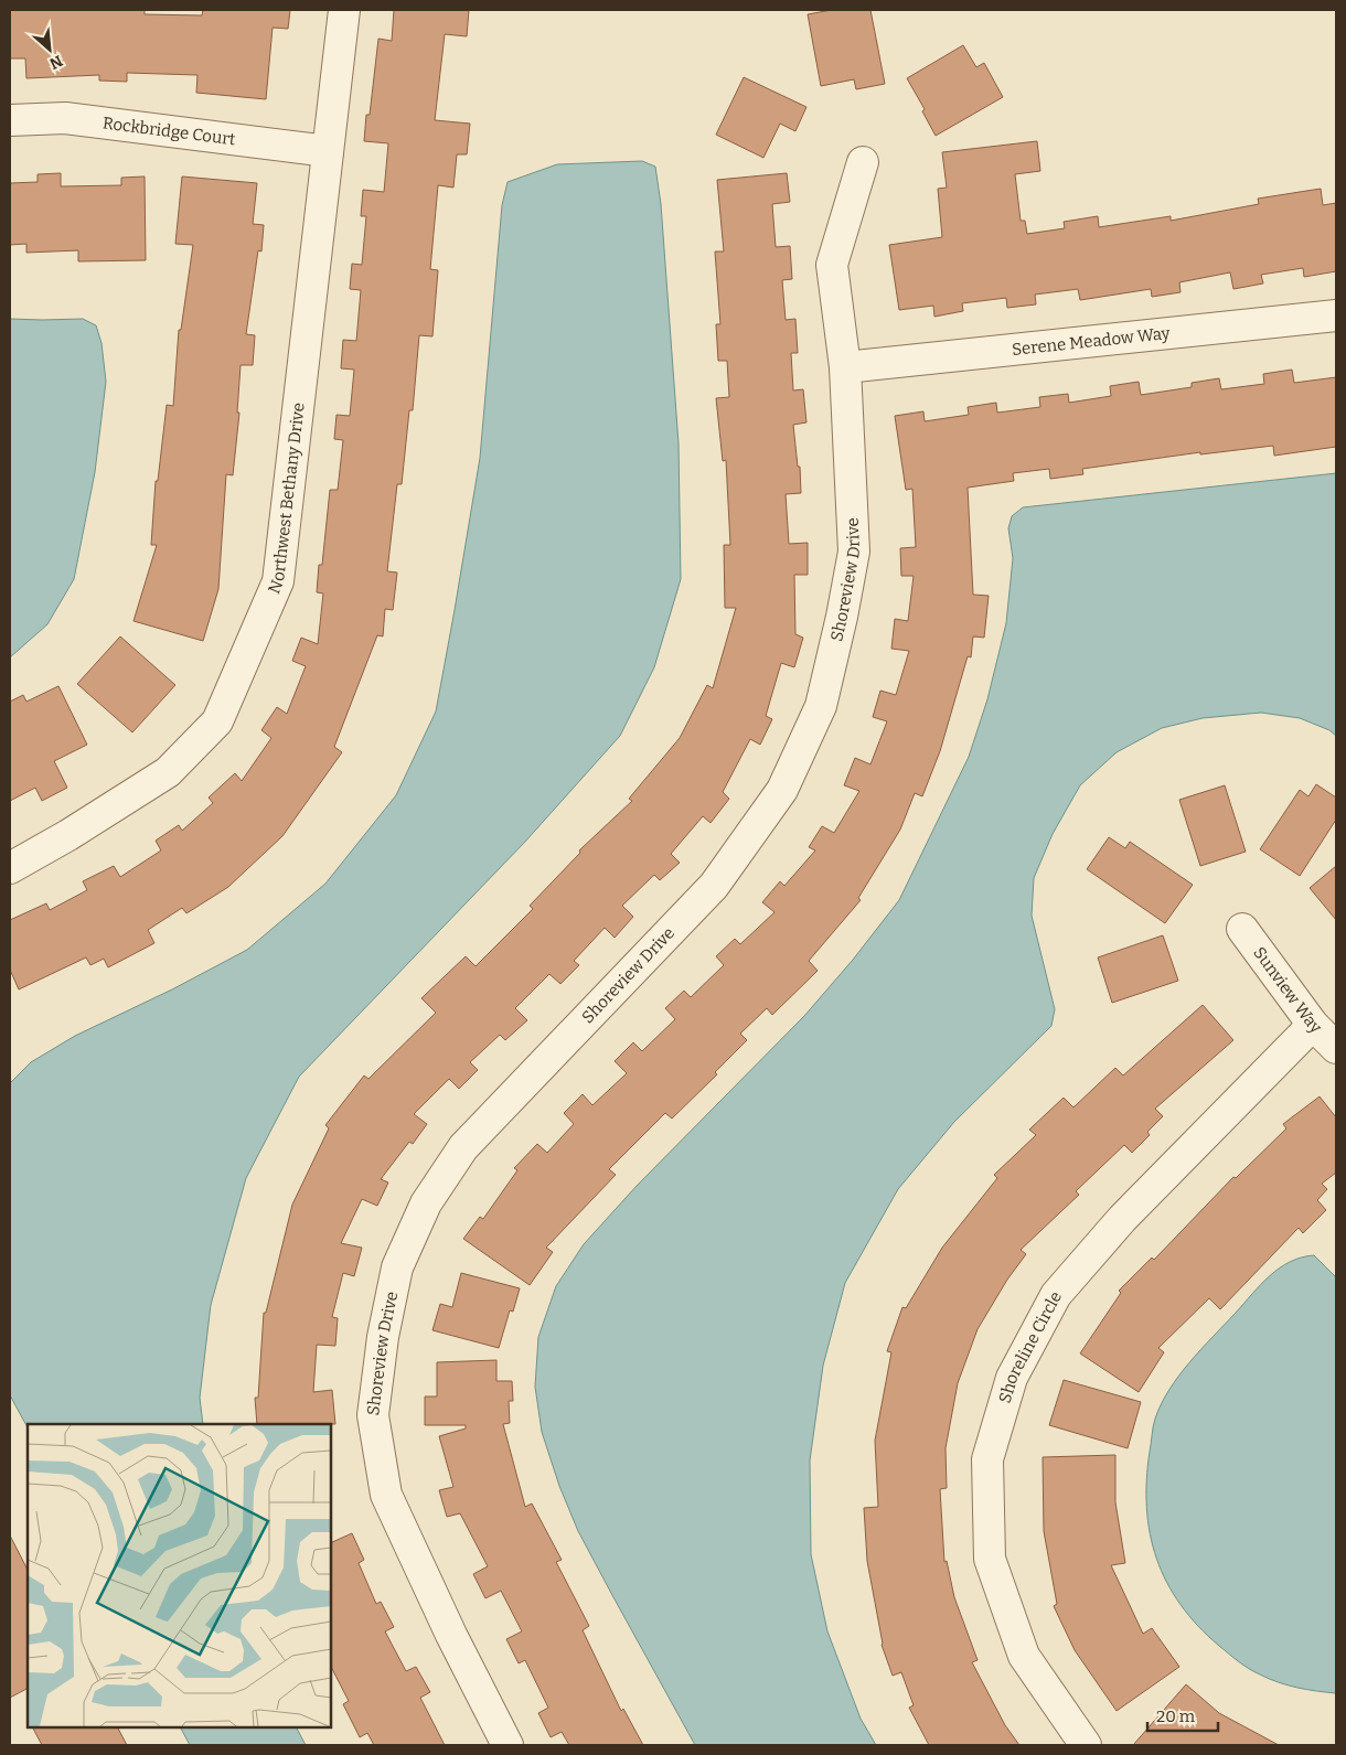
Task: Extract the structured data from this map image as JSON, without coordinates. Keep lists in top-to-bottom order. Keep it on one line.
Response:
{"streets":{"street":["Rockbridge Court","Serene Meadow Way","Northwest Bethany Drive","Shoreview Drive","Sunview Way","Shoreline Circle"]},"crossings":[["Rockbridge Court","Northwest Bethany Drive"],["Serene Meadow Way","Shoreview Drive"],["Sunview Way","Shoreline Circle"]],"scale_bar":"20 m","north":"bottom right"}
